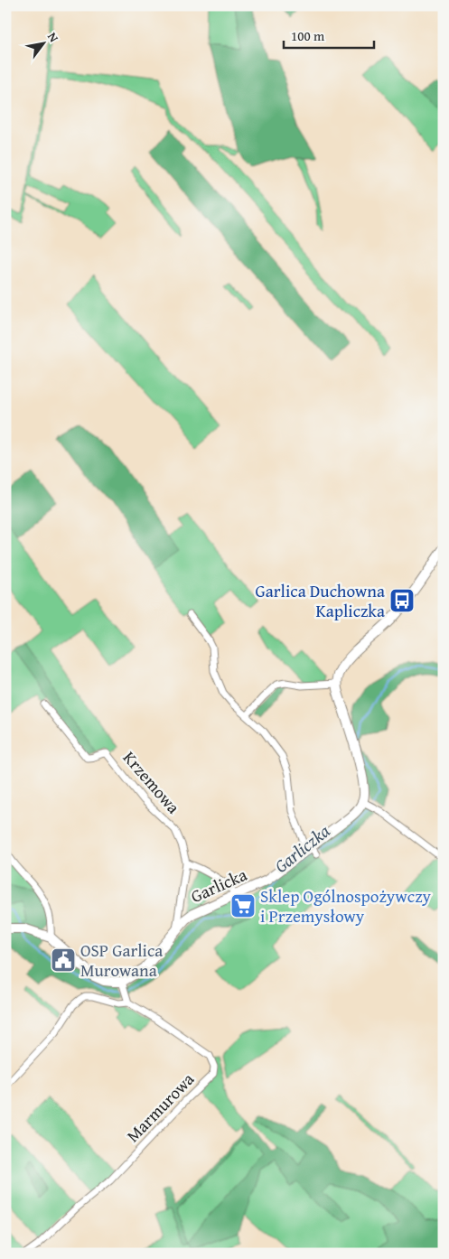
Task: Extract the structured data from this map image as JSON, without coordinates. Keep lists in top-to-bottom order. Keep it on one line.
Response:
{"streets":{"street":["Krzemowa","Garlicka","Marmurowa"]},"crossings":[["Krzemowa","Garlicka"]],"water":["Garliczka"],"places":{"bus stop":["Garlica Duchowna Kapliczka"],"supermarket":["Sklep Ogólnospożywczy i Przemysłowy"],"public building":["OSP Garlica Murowana"]},"scale_bar":"100 m","north":"top right"}
